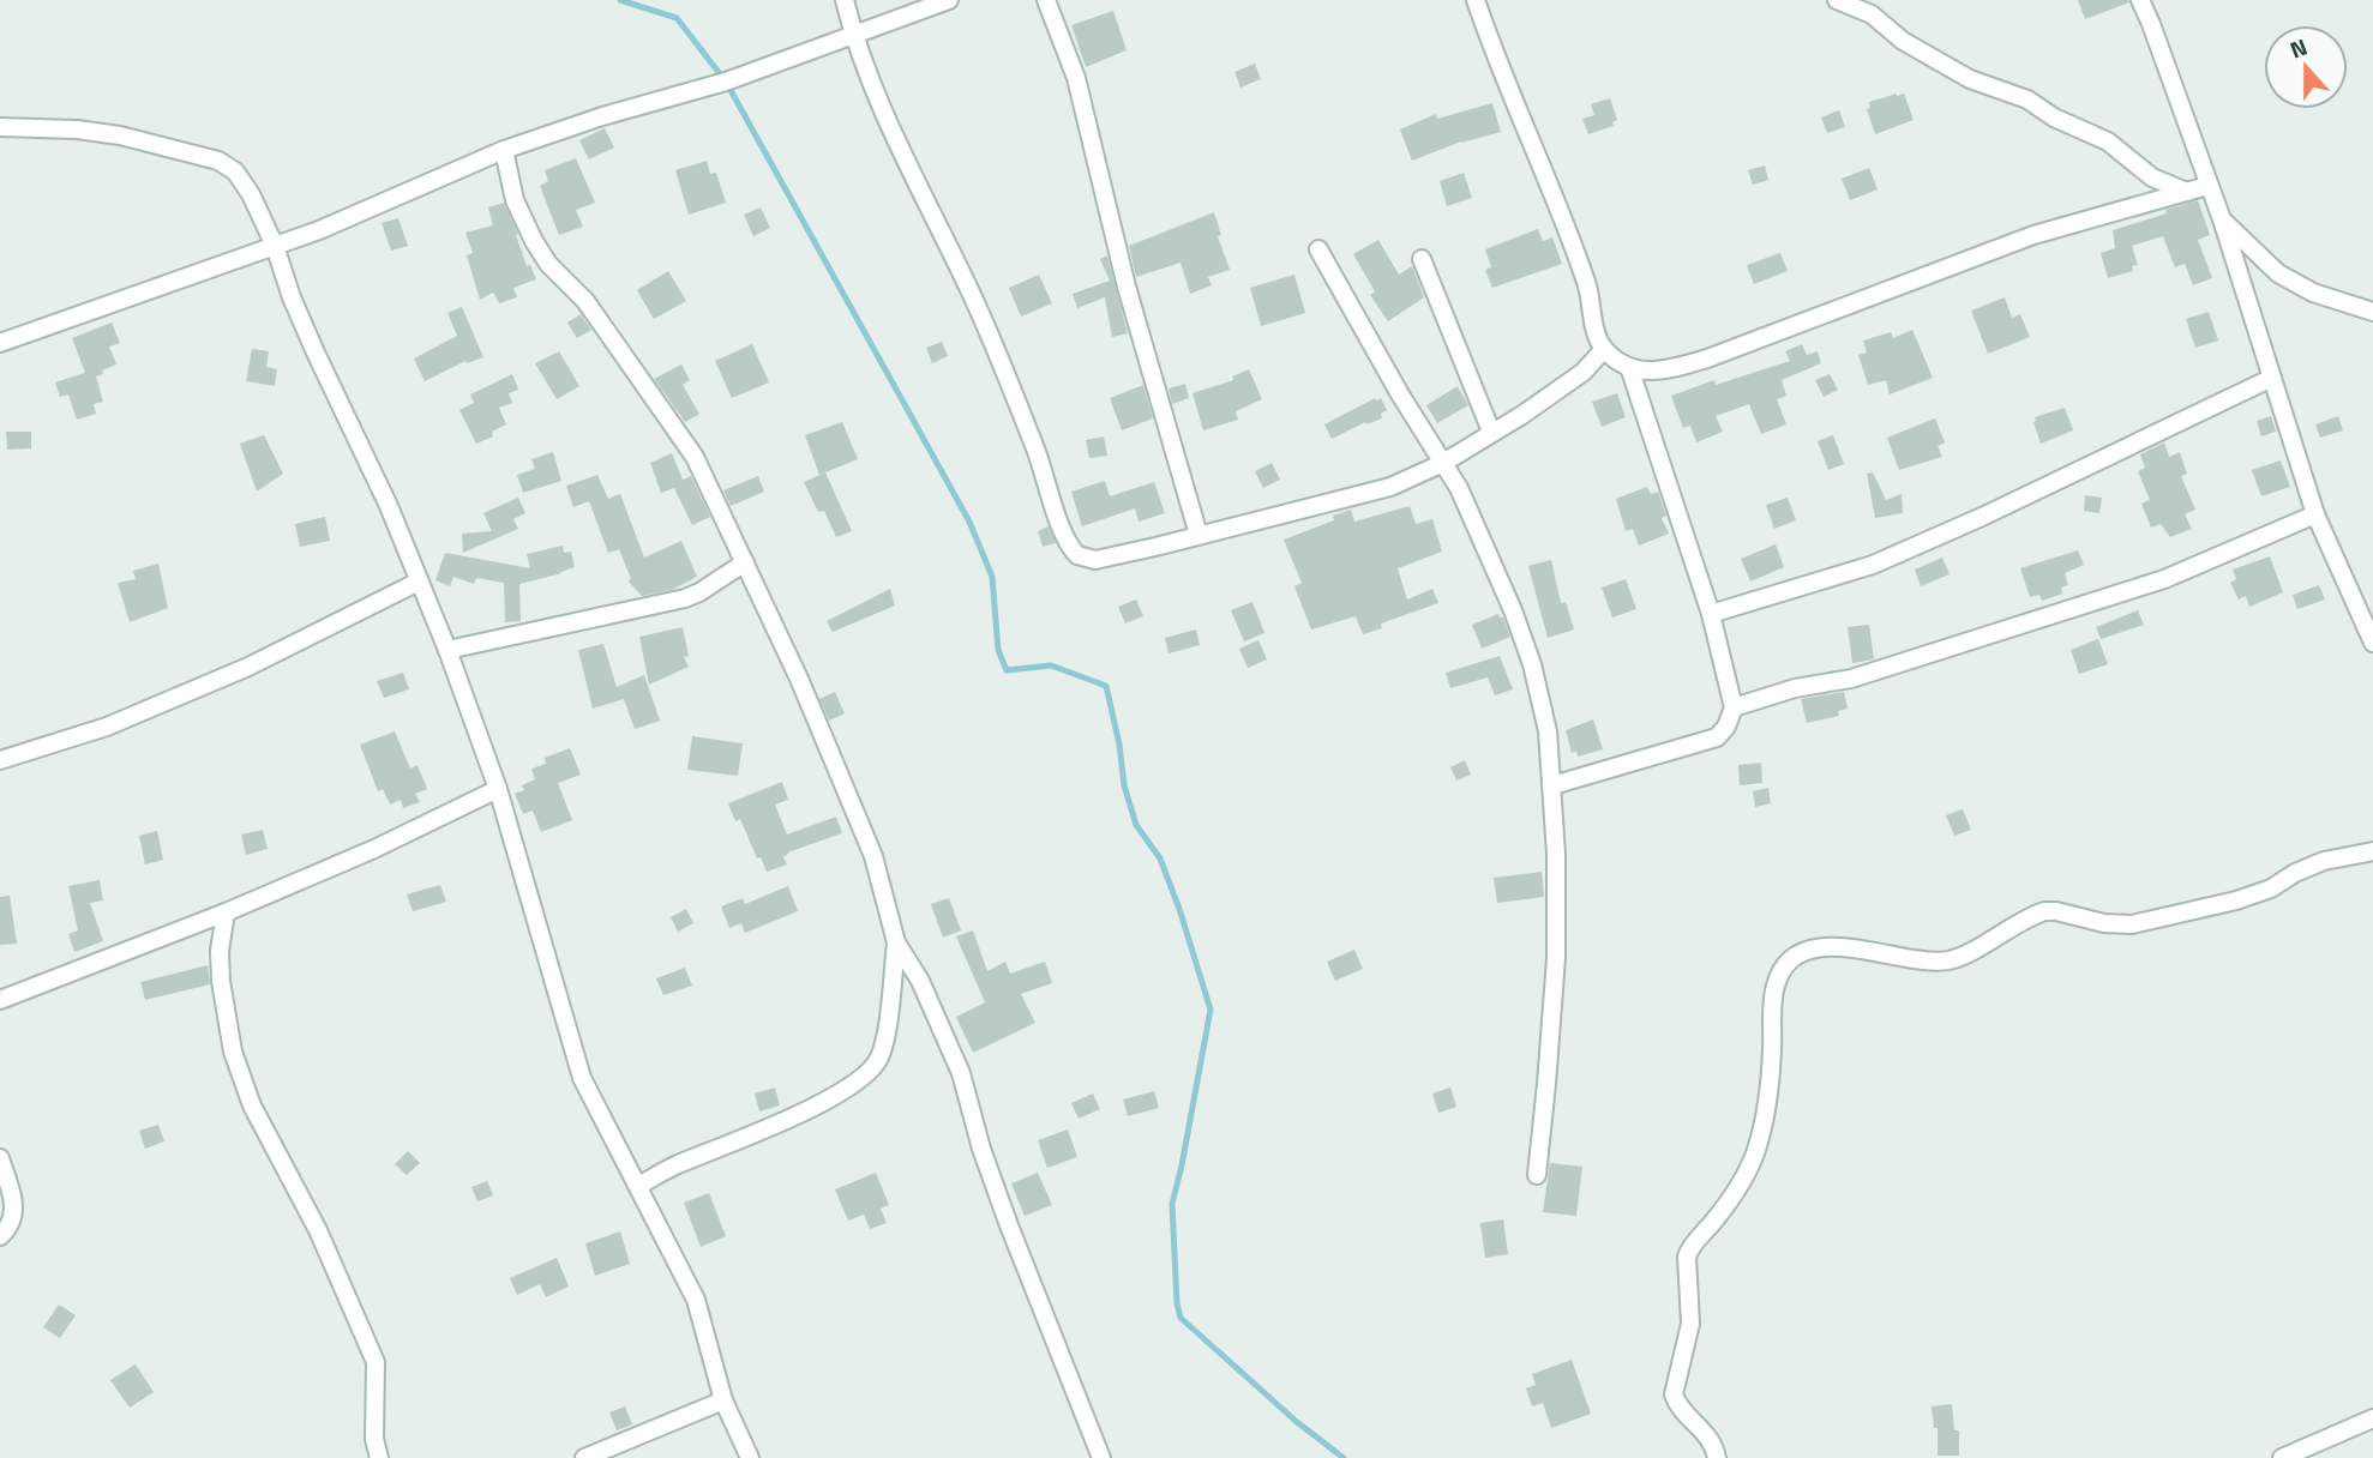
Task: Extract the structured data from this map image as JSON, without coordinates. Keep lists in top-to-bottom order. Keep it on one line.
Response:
{"north":"top"}
